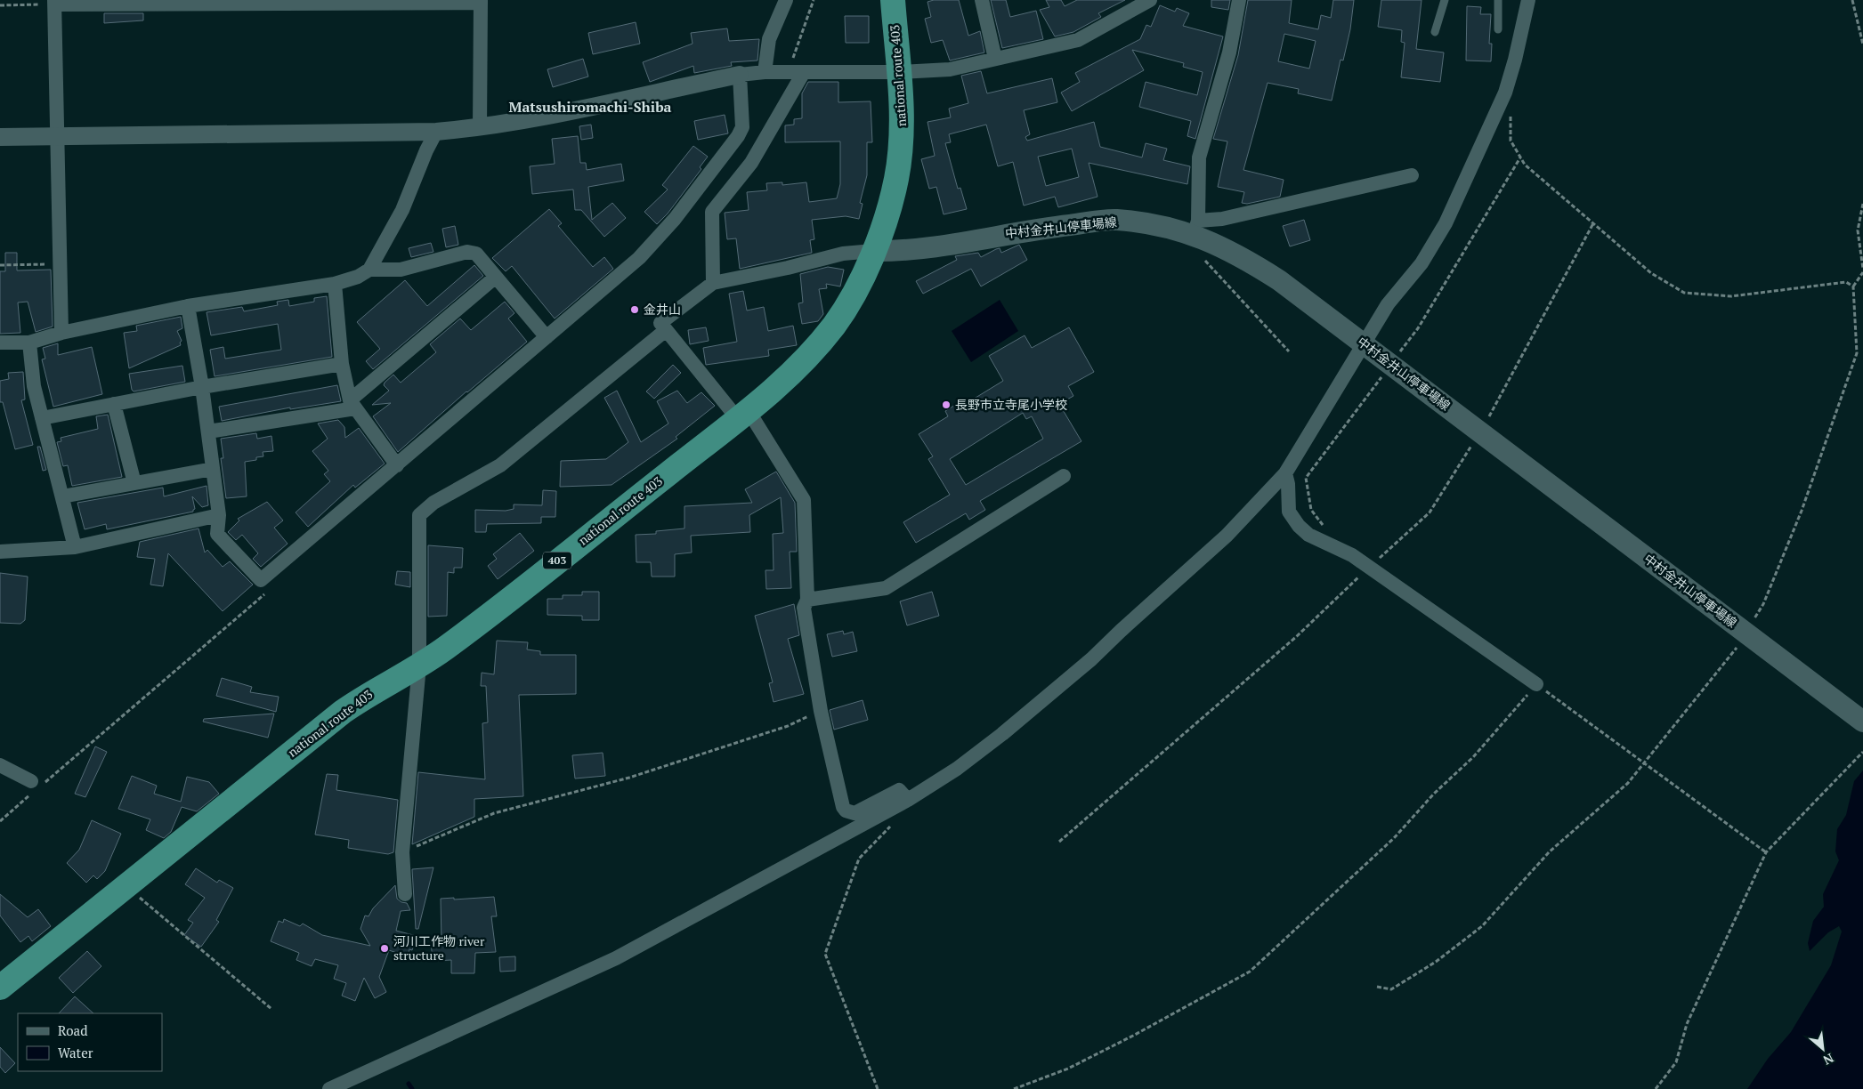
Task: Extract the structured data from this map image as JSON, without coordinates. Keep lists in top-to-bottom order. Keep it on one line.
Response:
{"streets":{"highway":["national route 403","403"],"main road":["中村金井山停車場線"]},"crossings":[["national route 403","中村金井山停車場線"]],"districts":["Matsushiromachi-Shiba"],"places":["金井山","長野市立寺尾小学校","河川工作物 river structure"],"legend":["Road","Water"],"north":"bottom right"}
